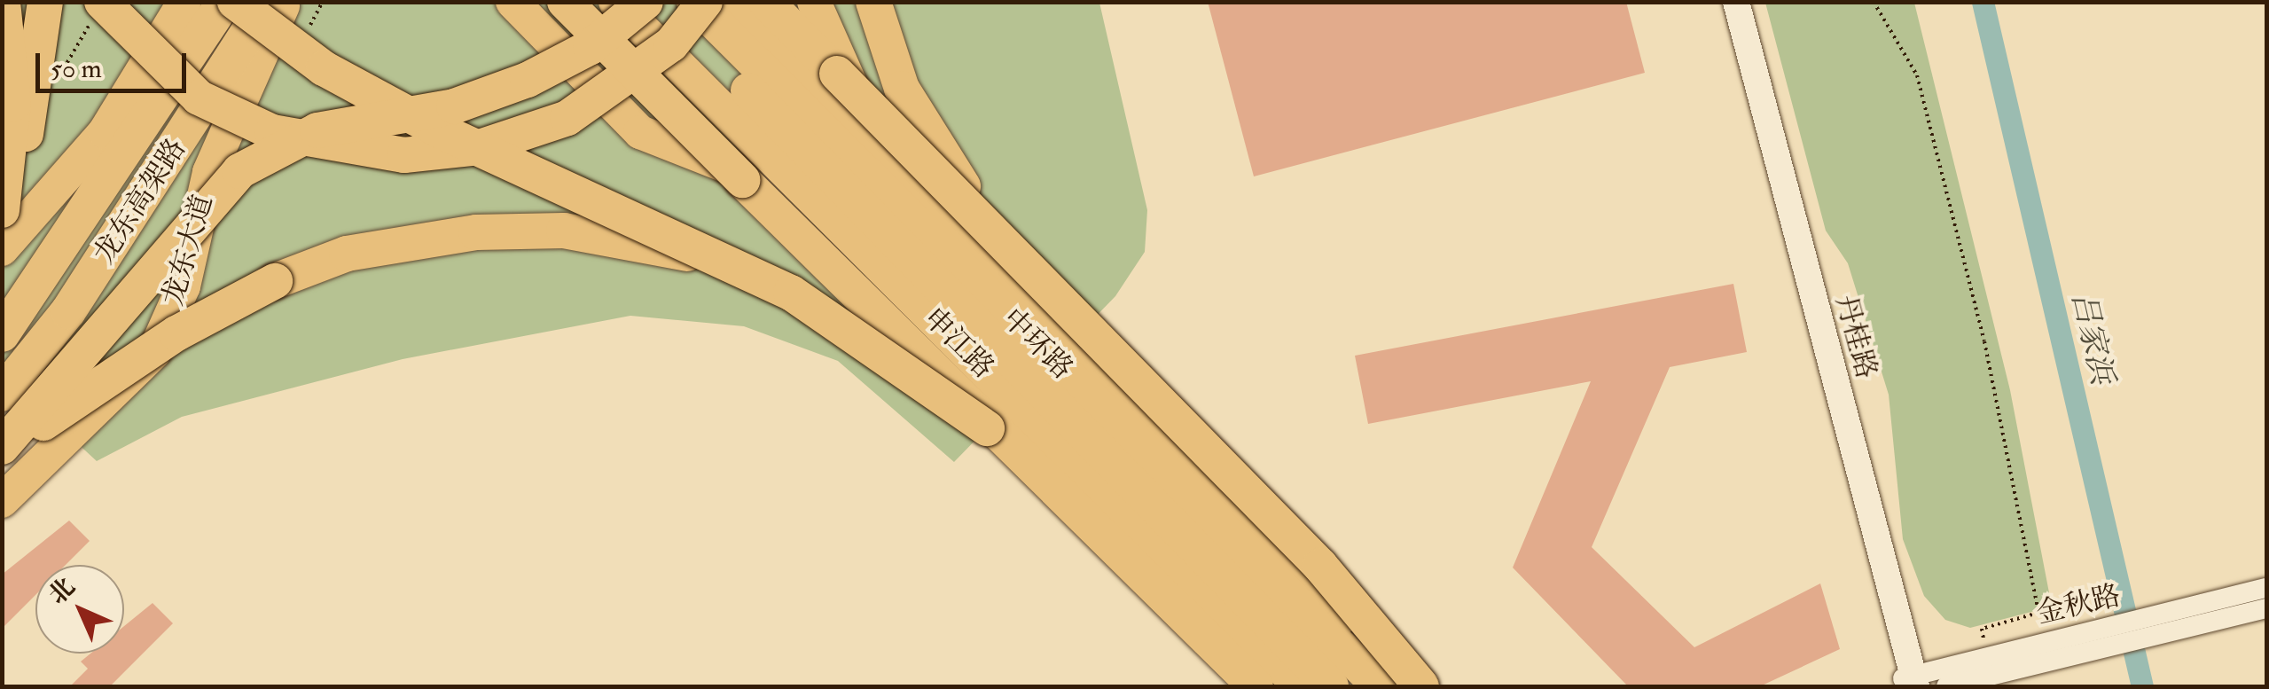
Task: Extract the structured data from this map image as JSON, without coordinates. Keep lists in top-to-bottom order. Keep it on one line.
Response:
{"streets":{"highway":["龙东高架路","中环路"],"main road":["龙东大道","申江路"],"street":["丹桂路","金秋路"]},"crossings":[["丹桂路","金秋路"]],"water":["吕家浜"],"scale_bar":"50 m","north":"top left"}
